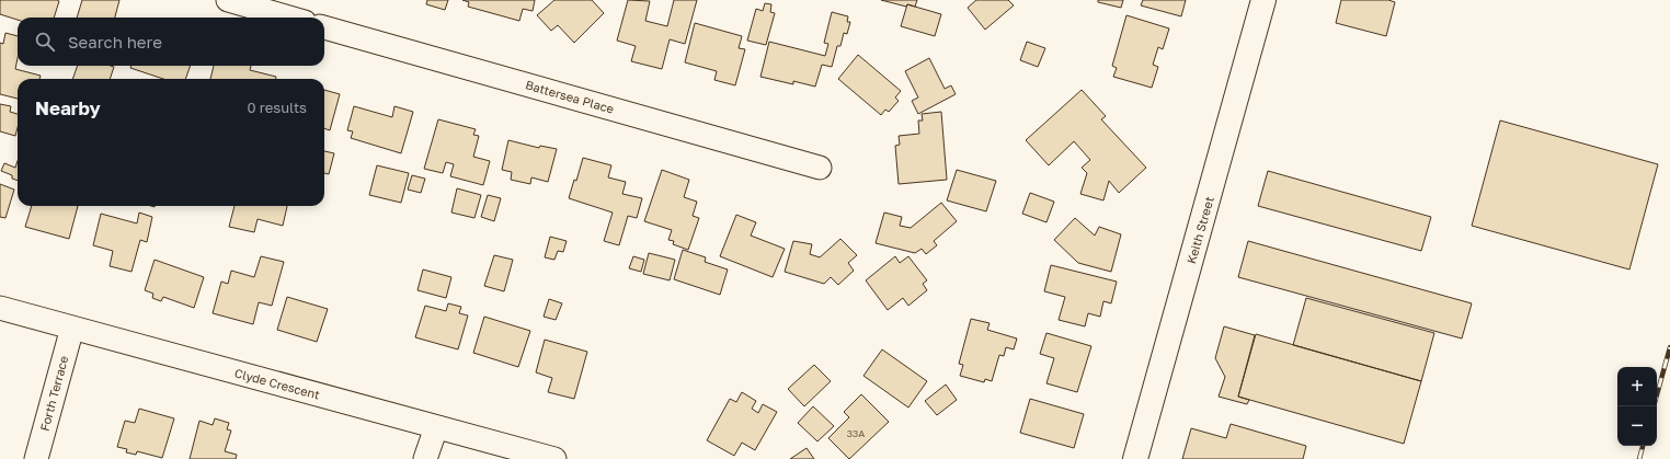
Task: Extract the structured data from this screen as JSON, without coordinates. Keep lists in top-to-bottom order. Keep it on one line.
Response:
{"streets":{"street":["Battersea Place","Keith Street","Clyde Crescent","Forth Terrace"]},"crossings":[["Clyde Crescent","Forth Terrace"]],"house_numbers":["33A"],"page":{"search":"Search here","heading":["Nearby","0 results"],"map_buttons":["+","−"]}}
